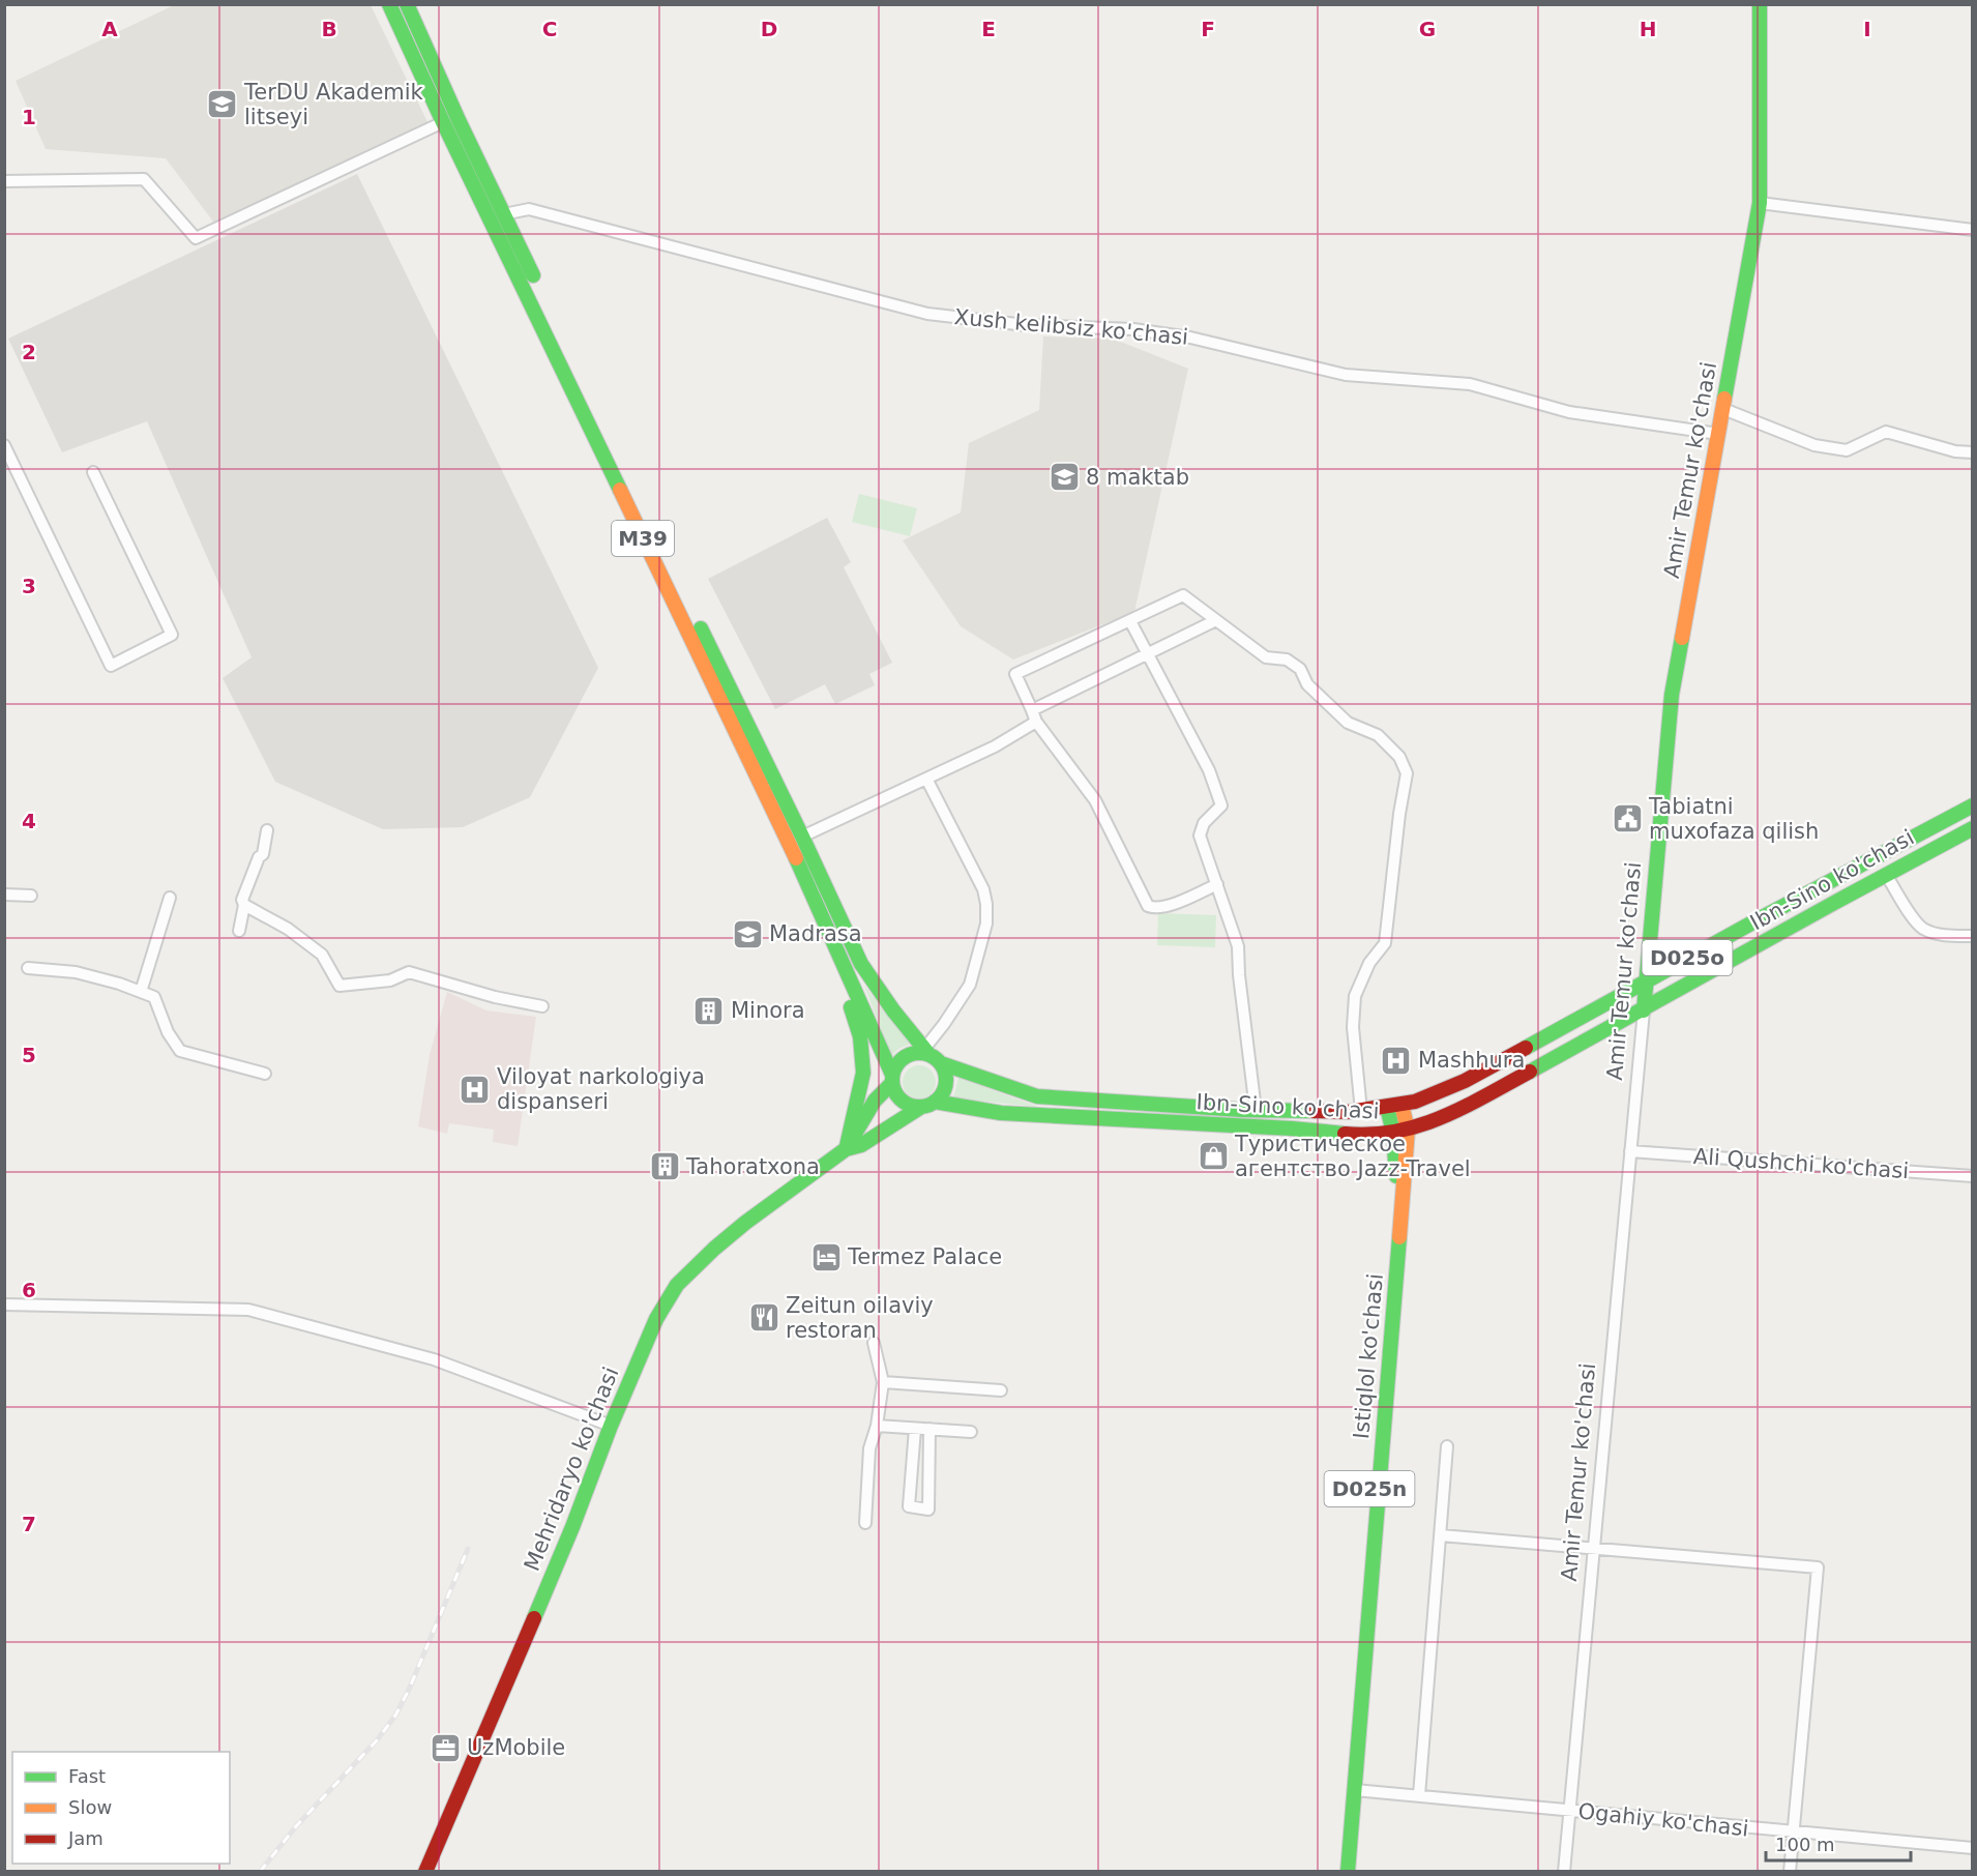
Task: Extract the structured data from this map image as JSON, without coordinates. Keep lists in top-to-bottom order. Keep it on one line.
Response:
{"streets":{"main road":["Amir Temur ko'chasi","M39","Ibn-Sino ko'chasi","D025o","Istiqlol ko'chasi","Мehridaryo ko'chasi","D025n"],"street":["Xush kelibsiz ko'chasi","Ali Qushchi ko'chasi","Ogahiy ko'chasi"]},"crossings":[["Xush kelibsiz ko'chasi","Amir Temur ko'chasi"],["Xush kelibsiz ko'chasi","M39"],["Amir Temur ko'chasi","Ibn-Sino ko'chasi"],["Amir Temur ko'chasi","Ali Qushchi ko'chasi"],["Amir Temur ko'chasi","Ogahiy ko'chasi"],["M39","Ibn-Sino ko'chasi"],["Ibn-Sino ko'chasi","Istiqlol ko'chasi"],["Istiqlol ko'chasi","Ogahiy ko'chasi"]],"places":{"school or university":["TerDU Akademik litseyi","8 maktab","Madrasa"],"public building":["Tabiatni muxofaza qilish"],"building":["Minora","Tahoratxona"],"hospital":["Mashhura","Viloyat narkologiya dispanseri"],"shop":["Туристическое агентство Jazz-Travel"],"hotel":["Termez Palace"],"restaurant":["Zeitun oilaviy restoran"],"office":["UzMobile"]},"legend":["Fast","Slow","Jam"],"scale_bar":"100 m","grid":{"columns":["A","B","C","D","E","F","G","H","I"],"rows":["1","2","3","4","5","6","7"]}}
